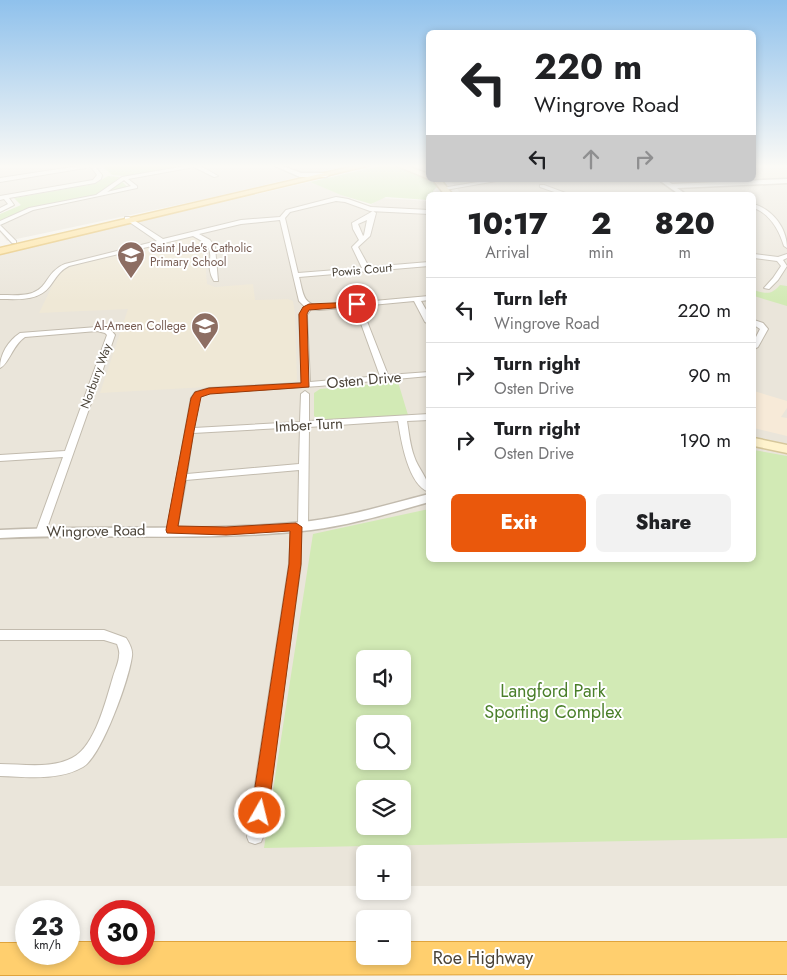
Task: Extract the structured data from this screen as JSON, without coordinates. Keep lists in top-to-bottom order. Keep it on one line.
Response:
{"streets":{"highway":["Roe Highway"],"street":["Powis Court","Norbury Way","Osten Drive","Imber Turn","Wingrove Road"]},"crossings":[["Norbury Way","Wingrove Road"],["Osten Drive","Imber Turn"],["Osten Drive","Wingrove Road"]],"parks":["Langford Park Sporting Complex"],"places":{"school or university":["Saint Jude's Catholic Primary School","Al-Ameen College"]},"page":{"turn":["220 m","Wingrove Road"],"eta":["10:17","Arrival","2","min","820","m"],"list":[{"name":"Turn left","note":"Wingrove Road","value":"220 m"},{"name":"Turn right","note":"Osten Drive","value":"90 m"},{"name":"Turn right","note":"Osten Drive","value":"190 m"}],"buttons":["Exit","Share"],"map_buttons":["+","−"],"speed":"23 km/h","limit":"30"}}
